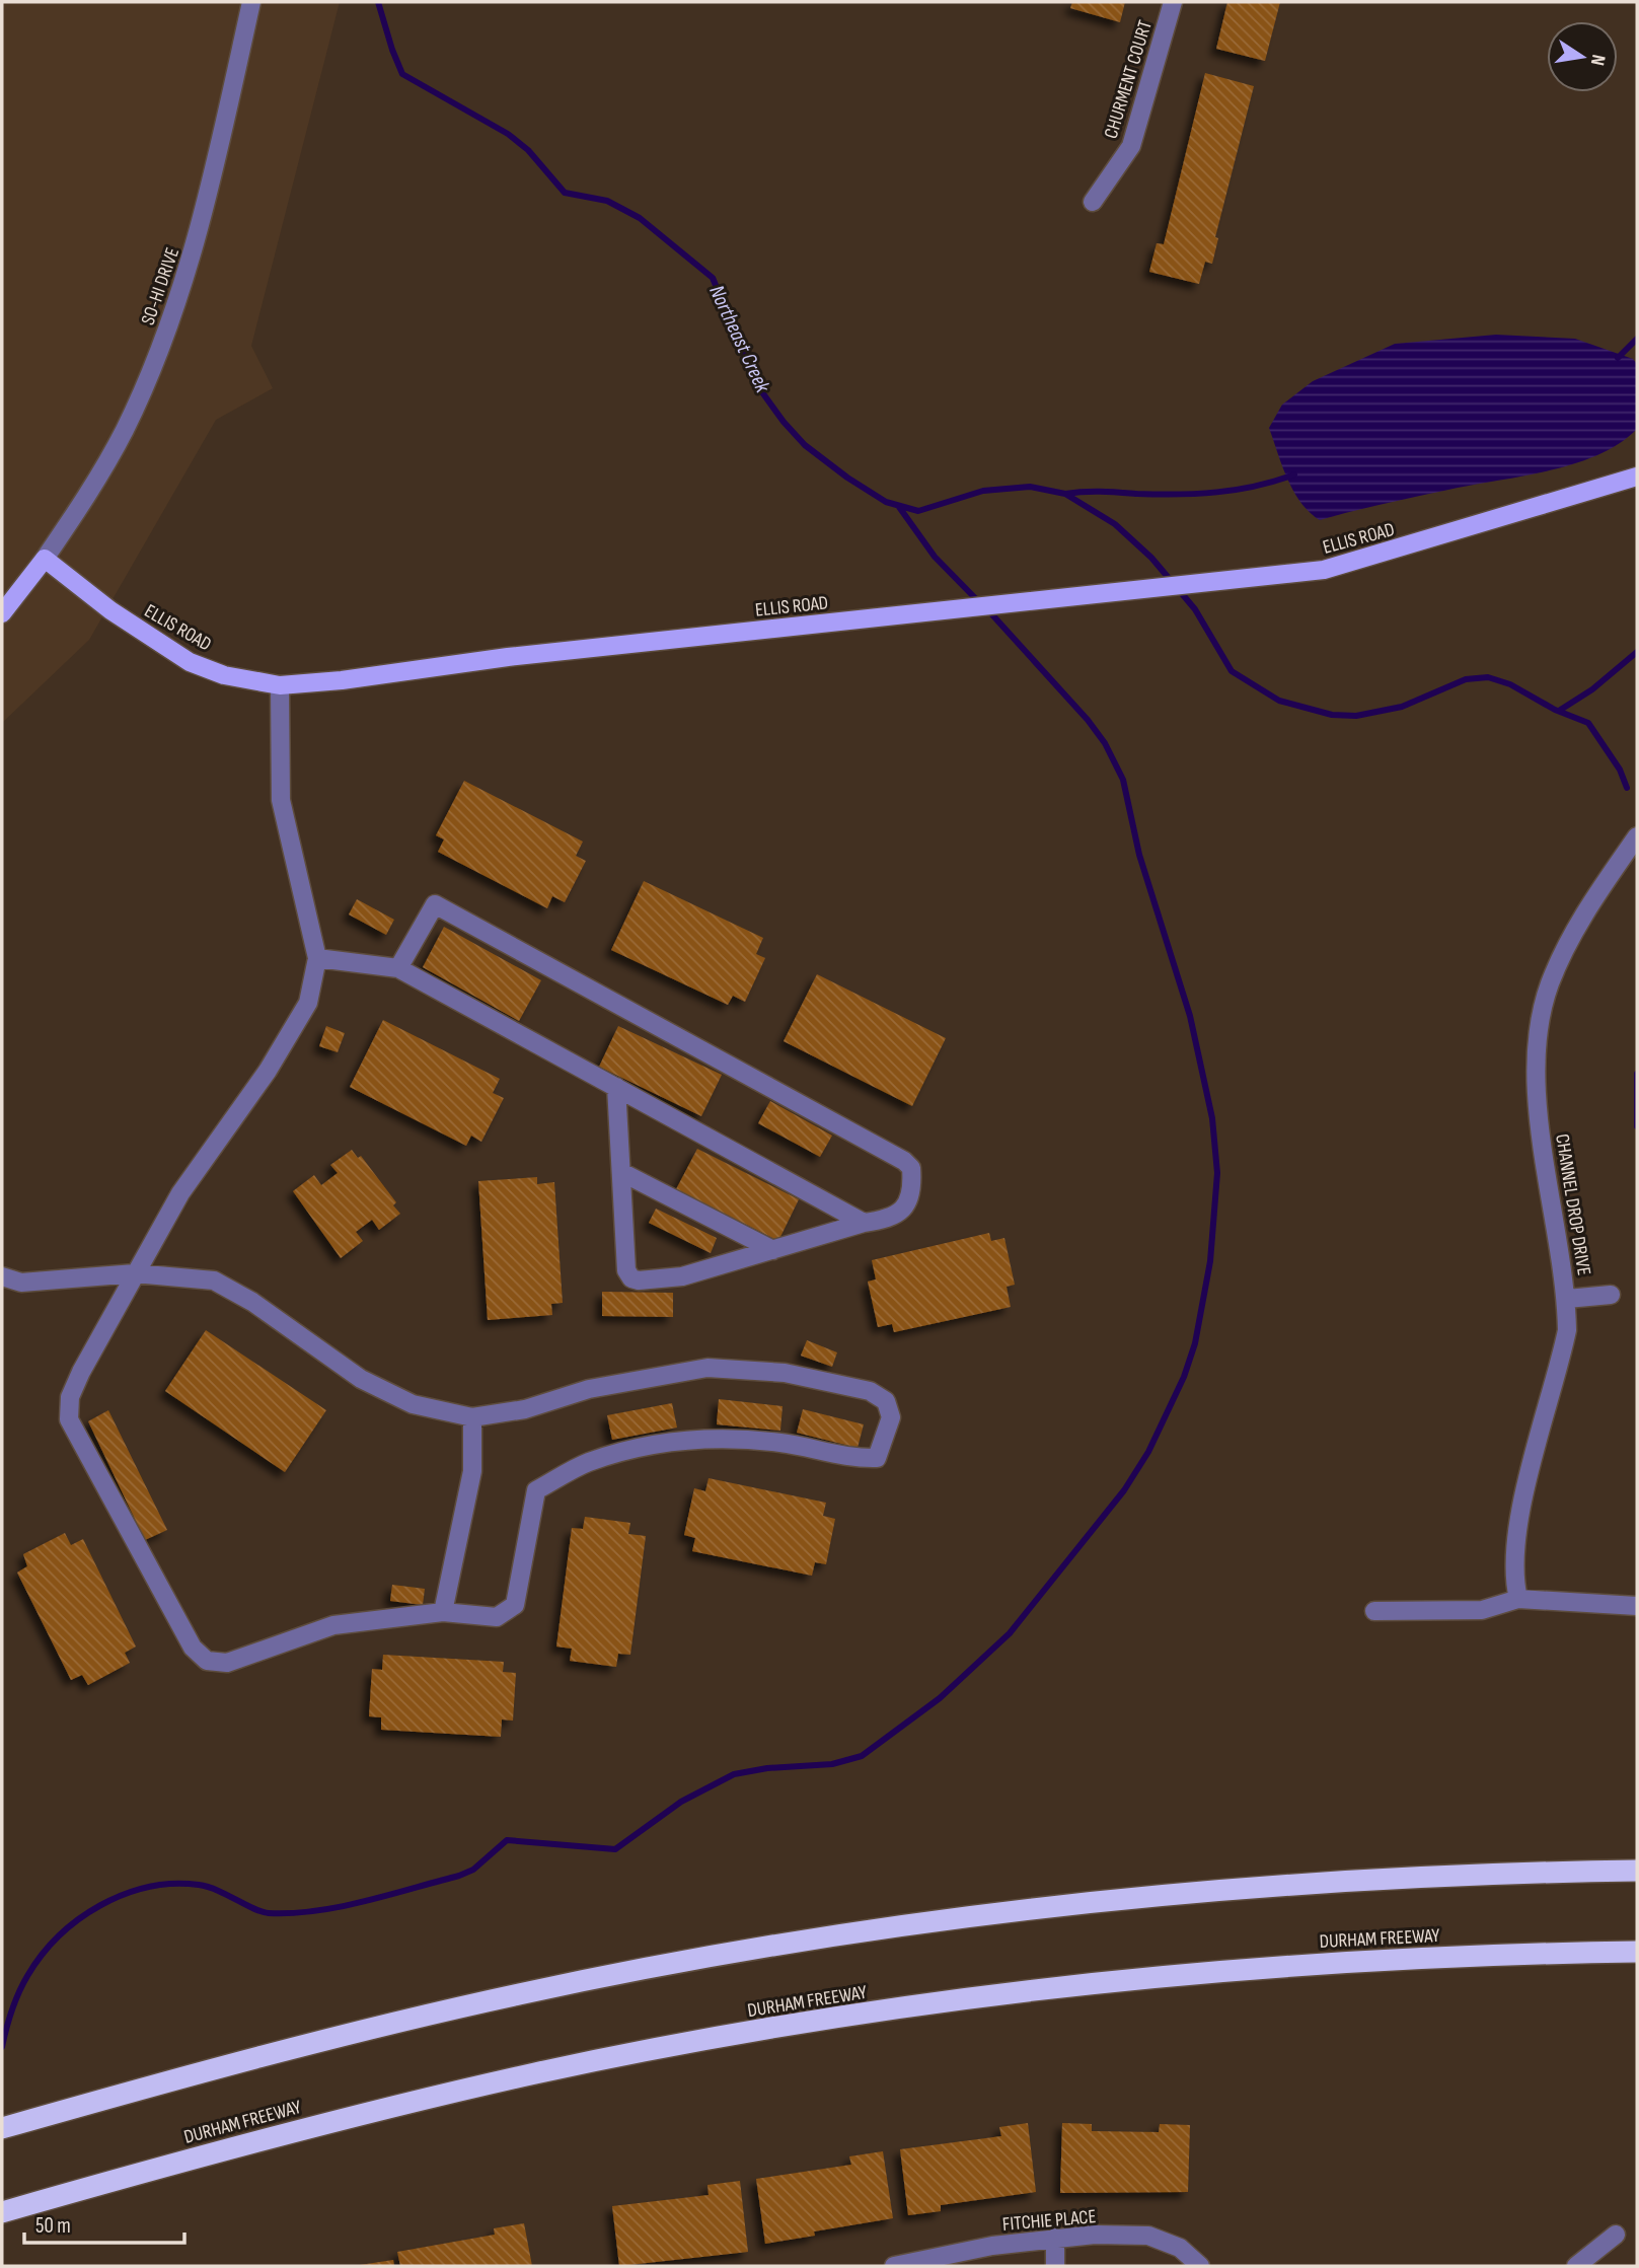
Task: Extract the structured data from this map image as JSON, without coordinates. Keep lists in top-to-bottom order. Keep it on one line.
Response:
{"streets":{"highway":["DURHAM FREEWAY"],"main road":["ELLIS ROAD"],"street":["CHURMENT COURT","SO-HI DRIVE","CHANNEL DROP DRIVE","FITCHIE PLACE"]},"crossings":[["SO-HI DRIVE","ELLIS ROAD"]],"water":["Northeast Creek"],"scale_bar":"50 m","north":"right"}
